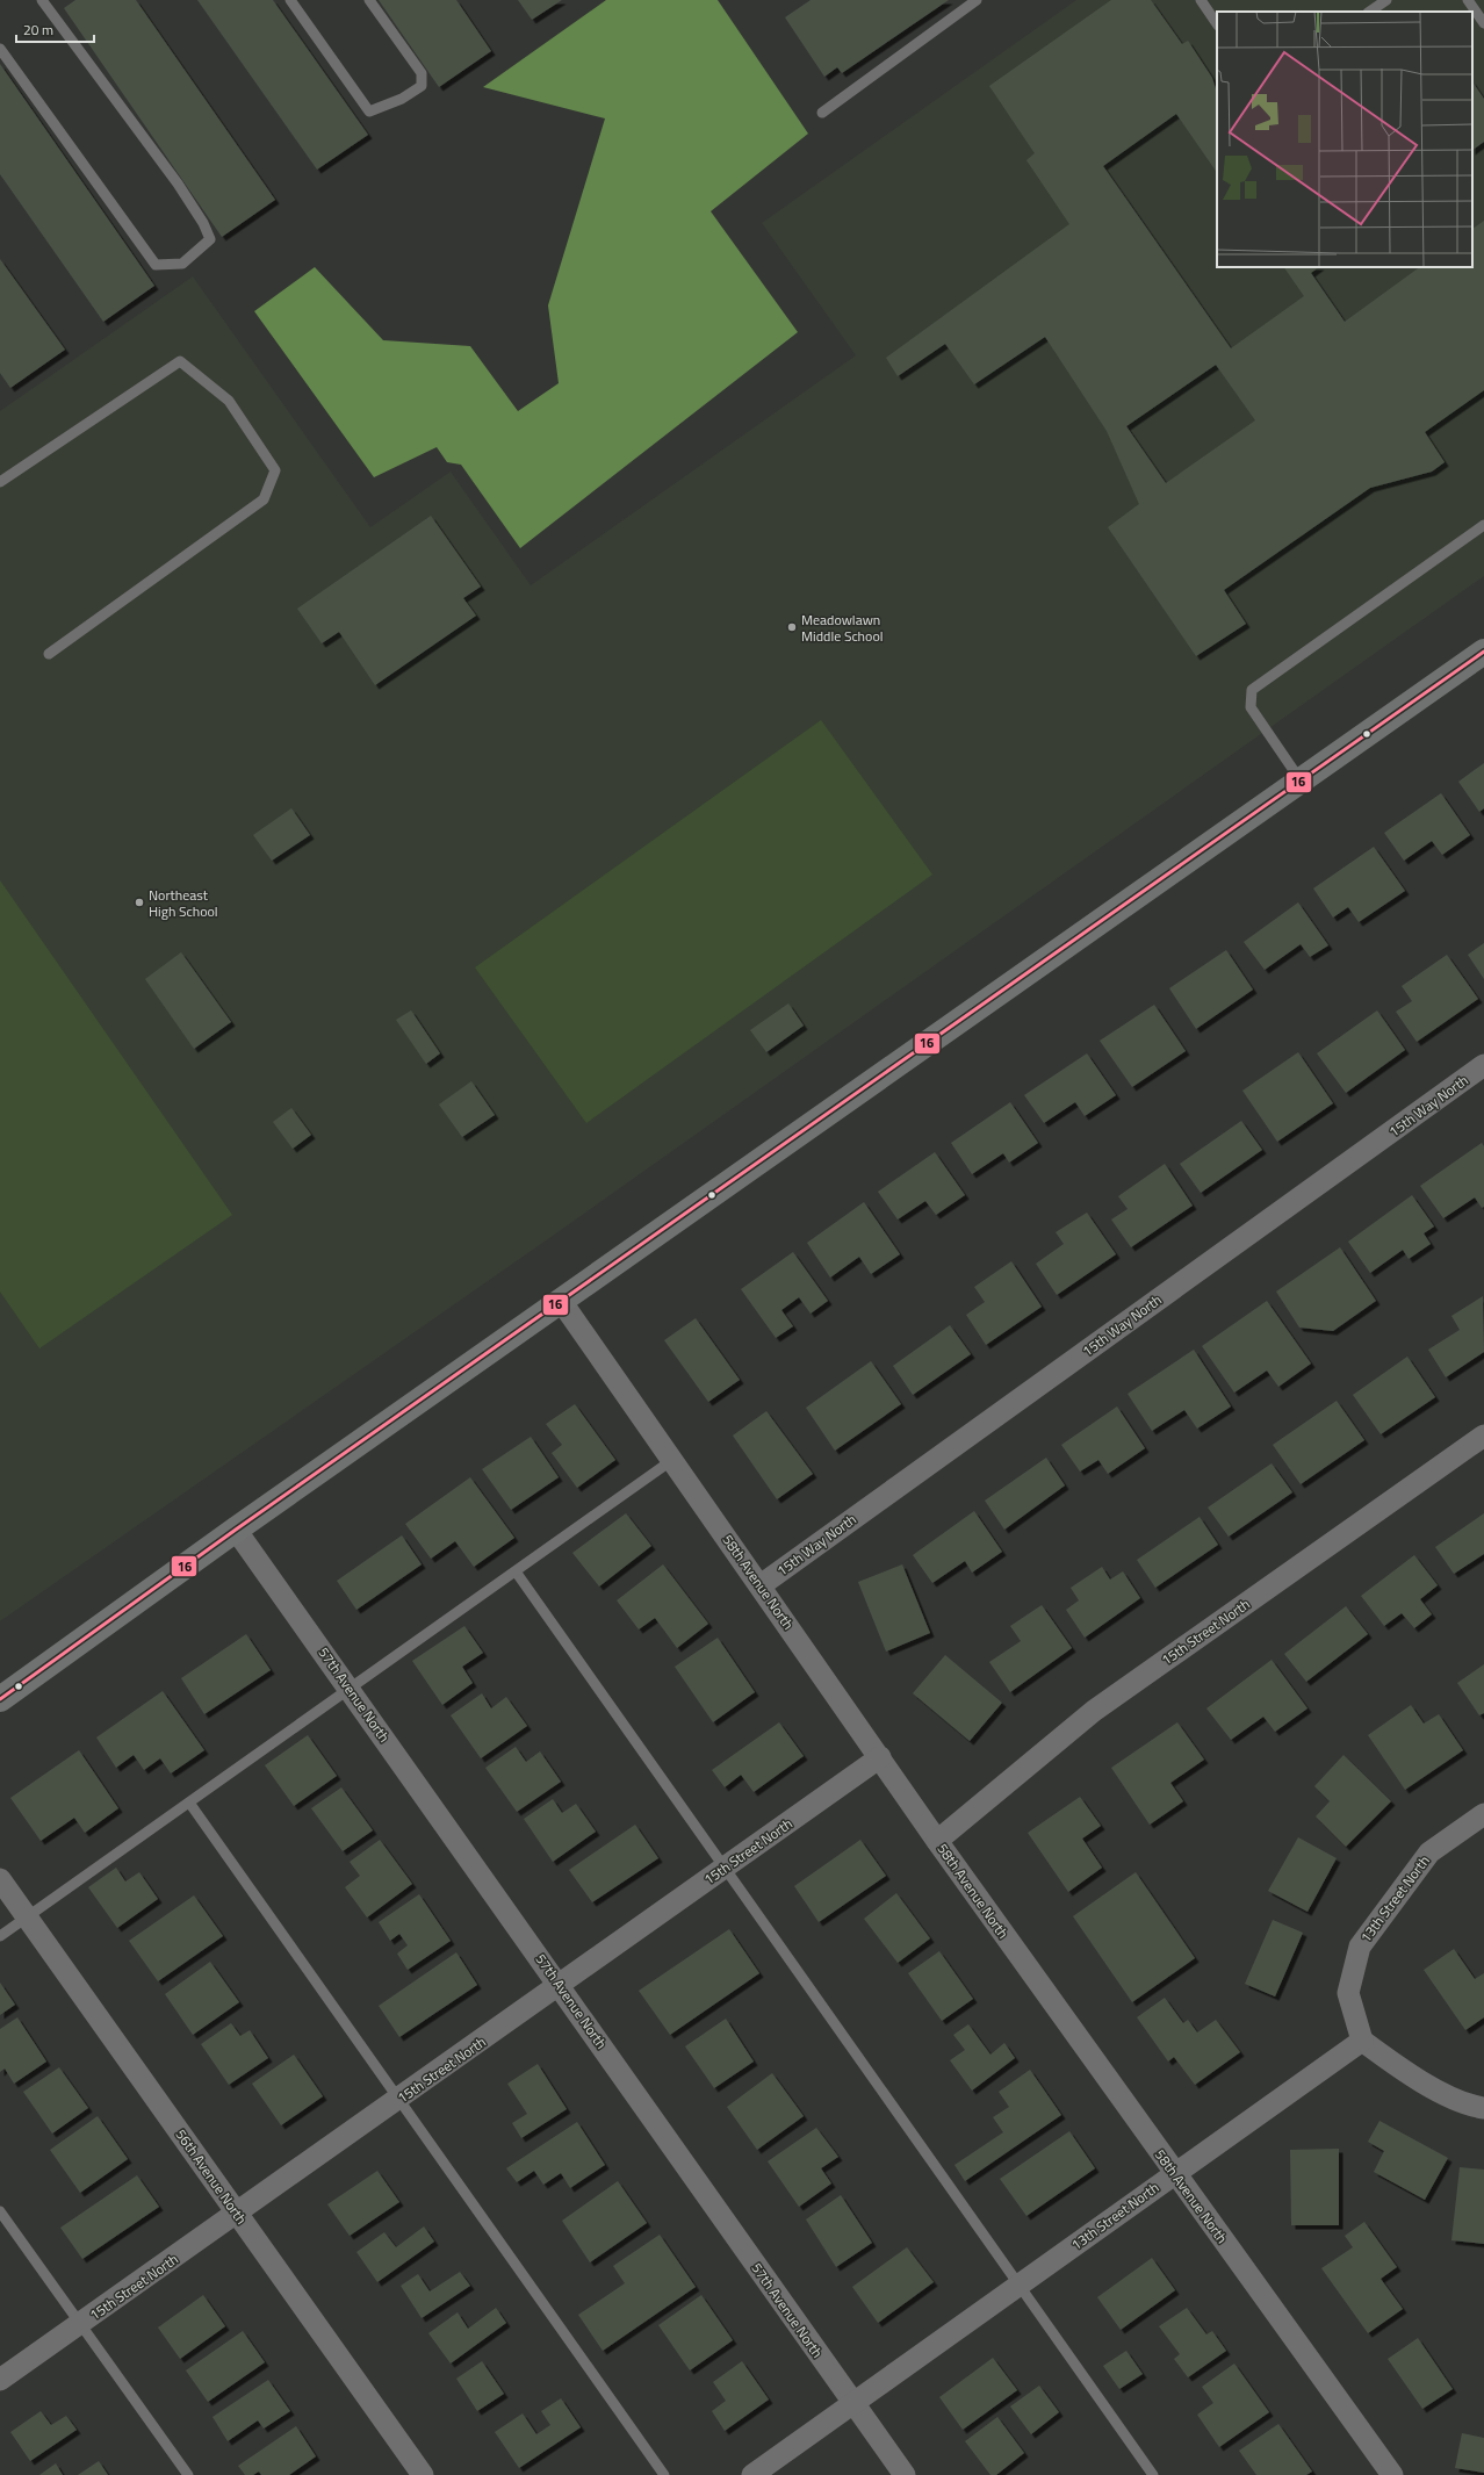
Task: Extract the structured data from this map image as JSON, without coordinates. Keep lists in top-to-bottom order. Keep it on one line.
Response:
{"streets":{"street":["15th Way North","58th Avenue North","15th Street North","57th Avenue North","13th Street North","56th Avenue North"]},"crossings":[["15th Way North","58th Avenue North"],["58th Avenue North","15th Street North"],["58th Avenue North","13th Street North"],["15th Street North","57th Avenue North"],["15th Street North","56th Avenue North"],["57th Avenue North","13th Street North"]],"places":["Meadowlawn Middle School","Northeast High School"],"lines":["transit line 16"],"scale_bar":"20 m"}
